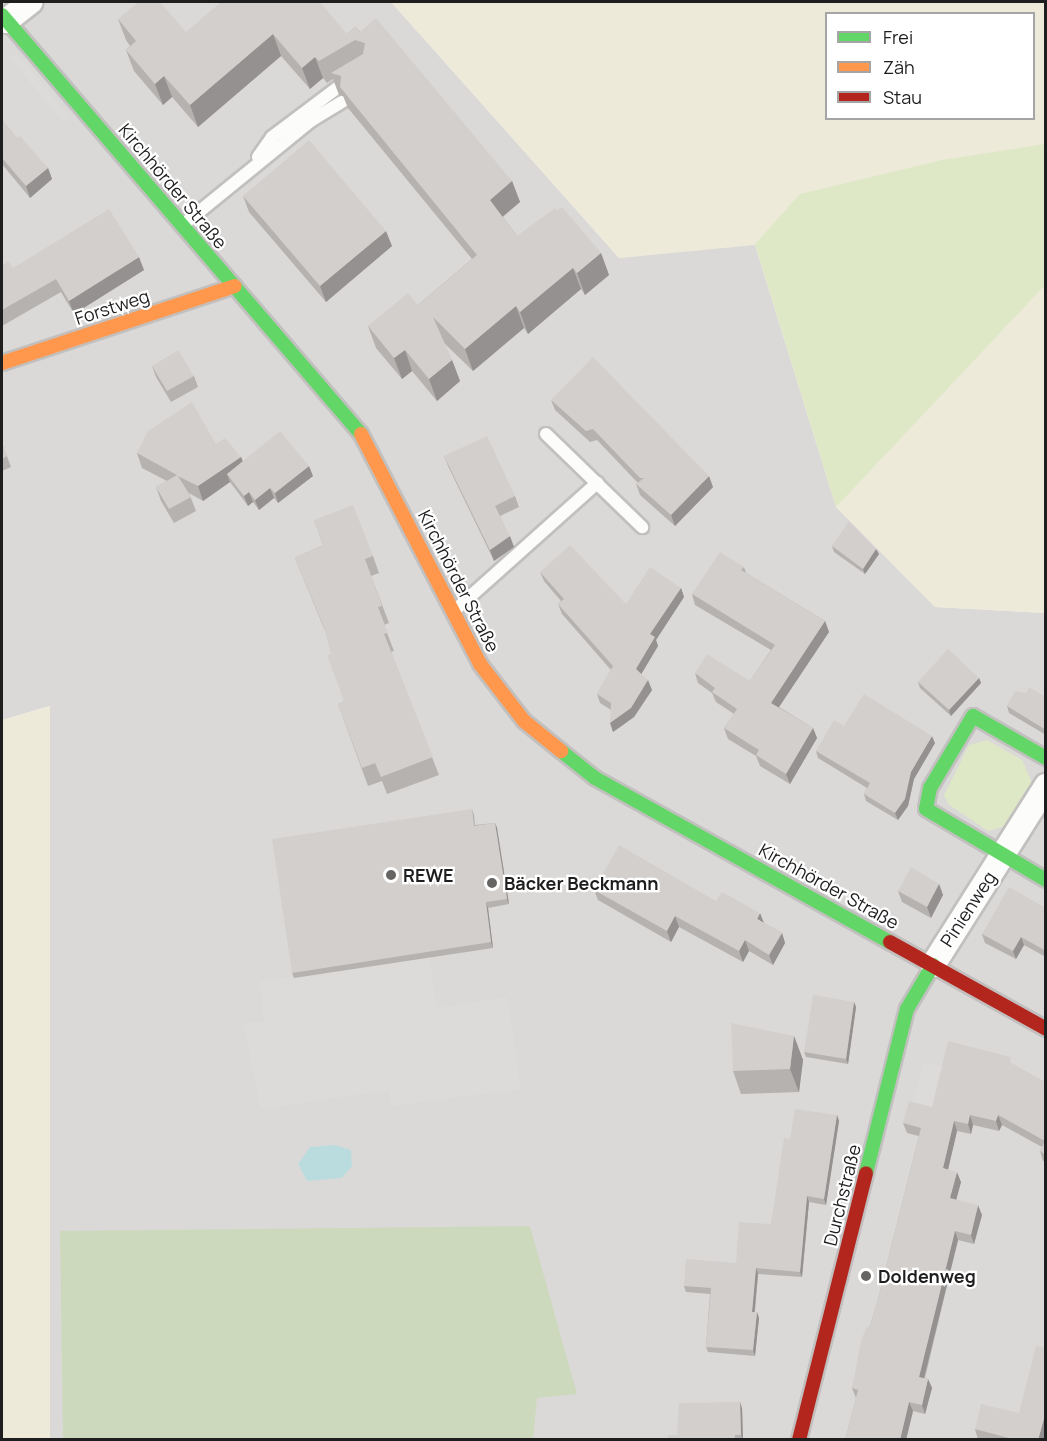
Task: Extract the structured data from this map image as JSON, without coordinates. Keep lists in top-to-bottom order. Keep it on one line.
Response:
{"streets":{"main road":["Kirchhörder Straße","Forstweg","Pinienweg","Durchstraße"]},"crossings":[["Kirchhörder Straße","Forstweg"],["Kirchhörder Straße","Pinienweg"],["Kirchhörder Straße","Durchstraße"],["Pinienweg","Durchstraße"]],"places":["REWE","Bäcker Beckmann","Doldenweg"],"legend":["Frei","Zäh","Stau"]}
